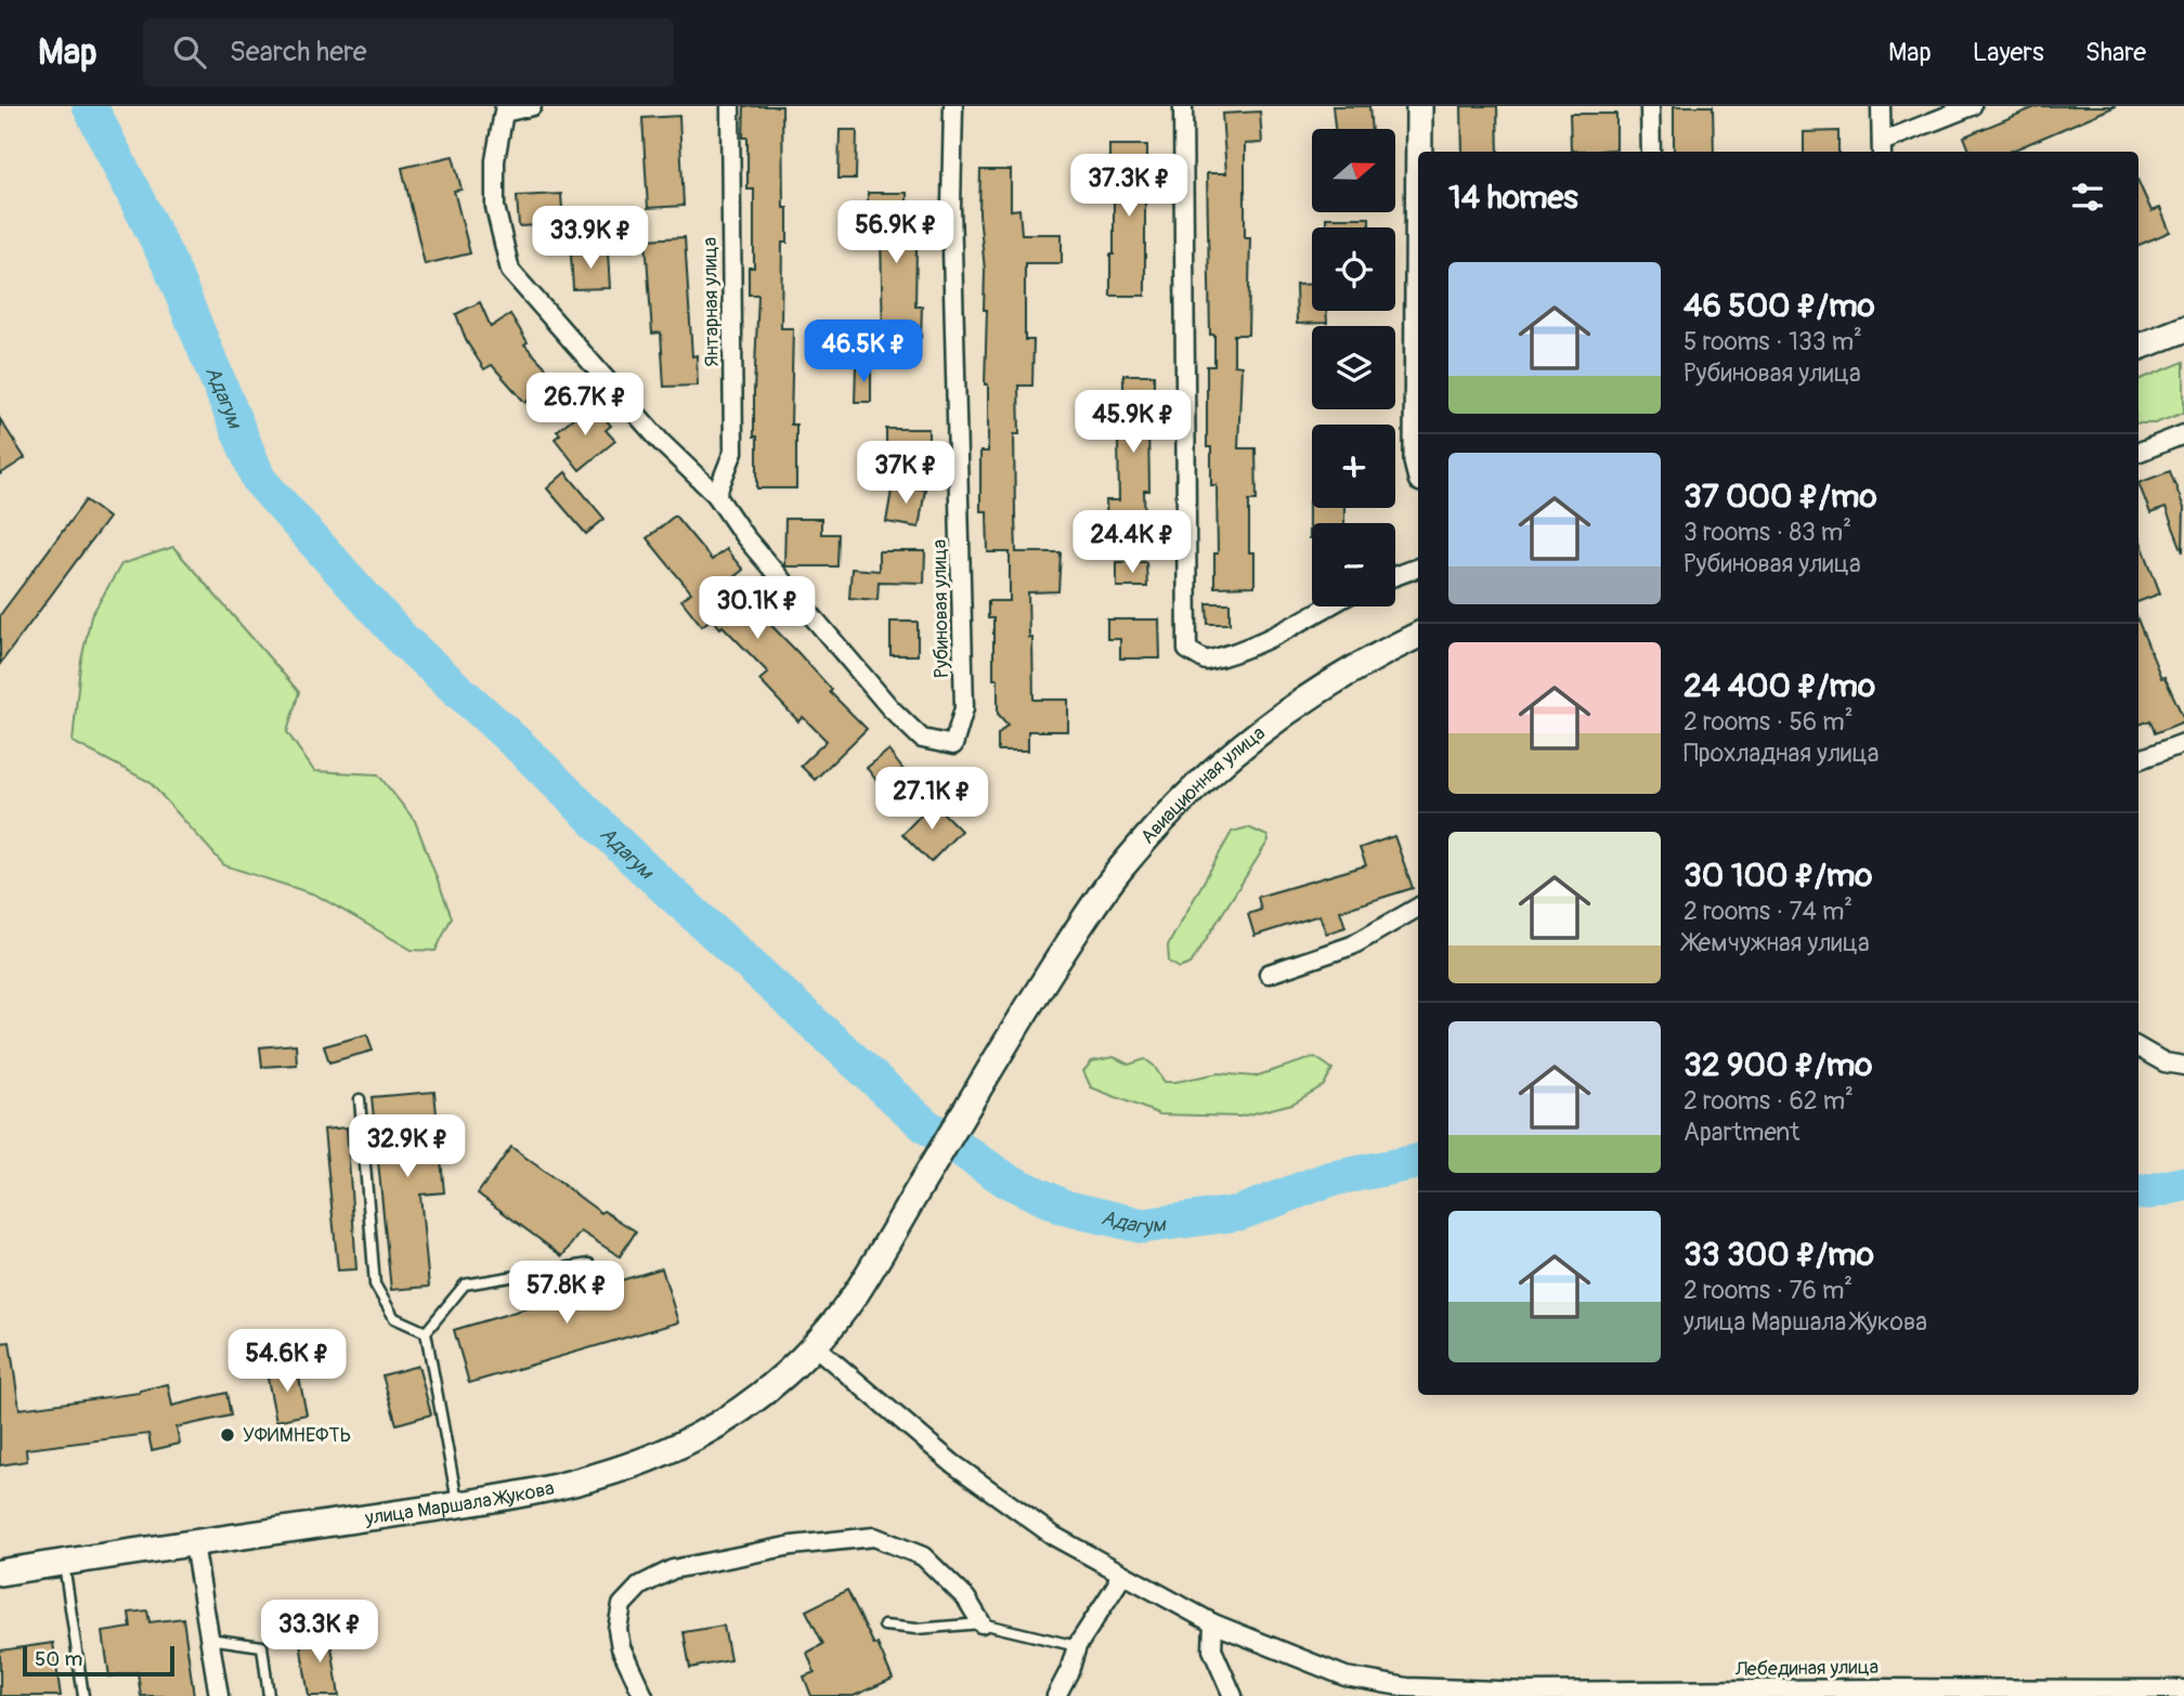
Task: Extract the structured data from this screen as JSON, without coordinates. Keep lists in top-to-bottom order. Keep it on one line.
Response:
{"streets":{"main road":["Авиационная улица","улица Маршала Жукова"],"street":["Янтарная улица","Рубиновая улица","Лебединая улица"]},"crossings":[["Янтарная улица","Рубиновая улица"],["Авиационная улица","улица Маршала Жукова"],["улица Маршала Жукова","Лебединая улица"]],"water":["Адагум"],"places":["УФИМНЕФТЬ"],"scale_bar":"50 m","north":"right","page":{"header":"Map","search":"Search here","nav":["Map","Layers","Share"],"map_buttons":["+","−"],"heading":"14 homes","price":["37.3K ₽","56.9K ₽","33.9K ₽","46.5K ₽","26.7K ₽","45.9K ₽","37K ₽","24.4K ₽","30.1K ₽","27.1K ₽","32.9K ₽","57.8K ₽","54.6K ₽","33.3K ₽"],"list":[{"name":"46 500 ₽/mo","note":"5 rooms · 133 m² · Рубиновая улица"},{"name":"37 000 ₽/mo","note":"3 rooms · 83 m² · Рубиновая улица"},{"name":"24 400 ₽/mo","note":"2 rooms · 56 m² · Прохладная улица"},{"name":"30 100 ₽/mo","note":"2 rooms · 74 m² · Жемчужная улица"},{"name":"32 900 ₽/mo","note":"2 rooms · 62 m² · Apartment"},{"name":"33 300 ₽/mo","note":"2 rooms · 76 m² · улица Маршала Жукова"}],"scale":"50 m"}}
